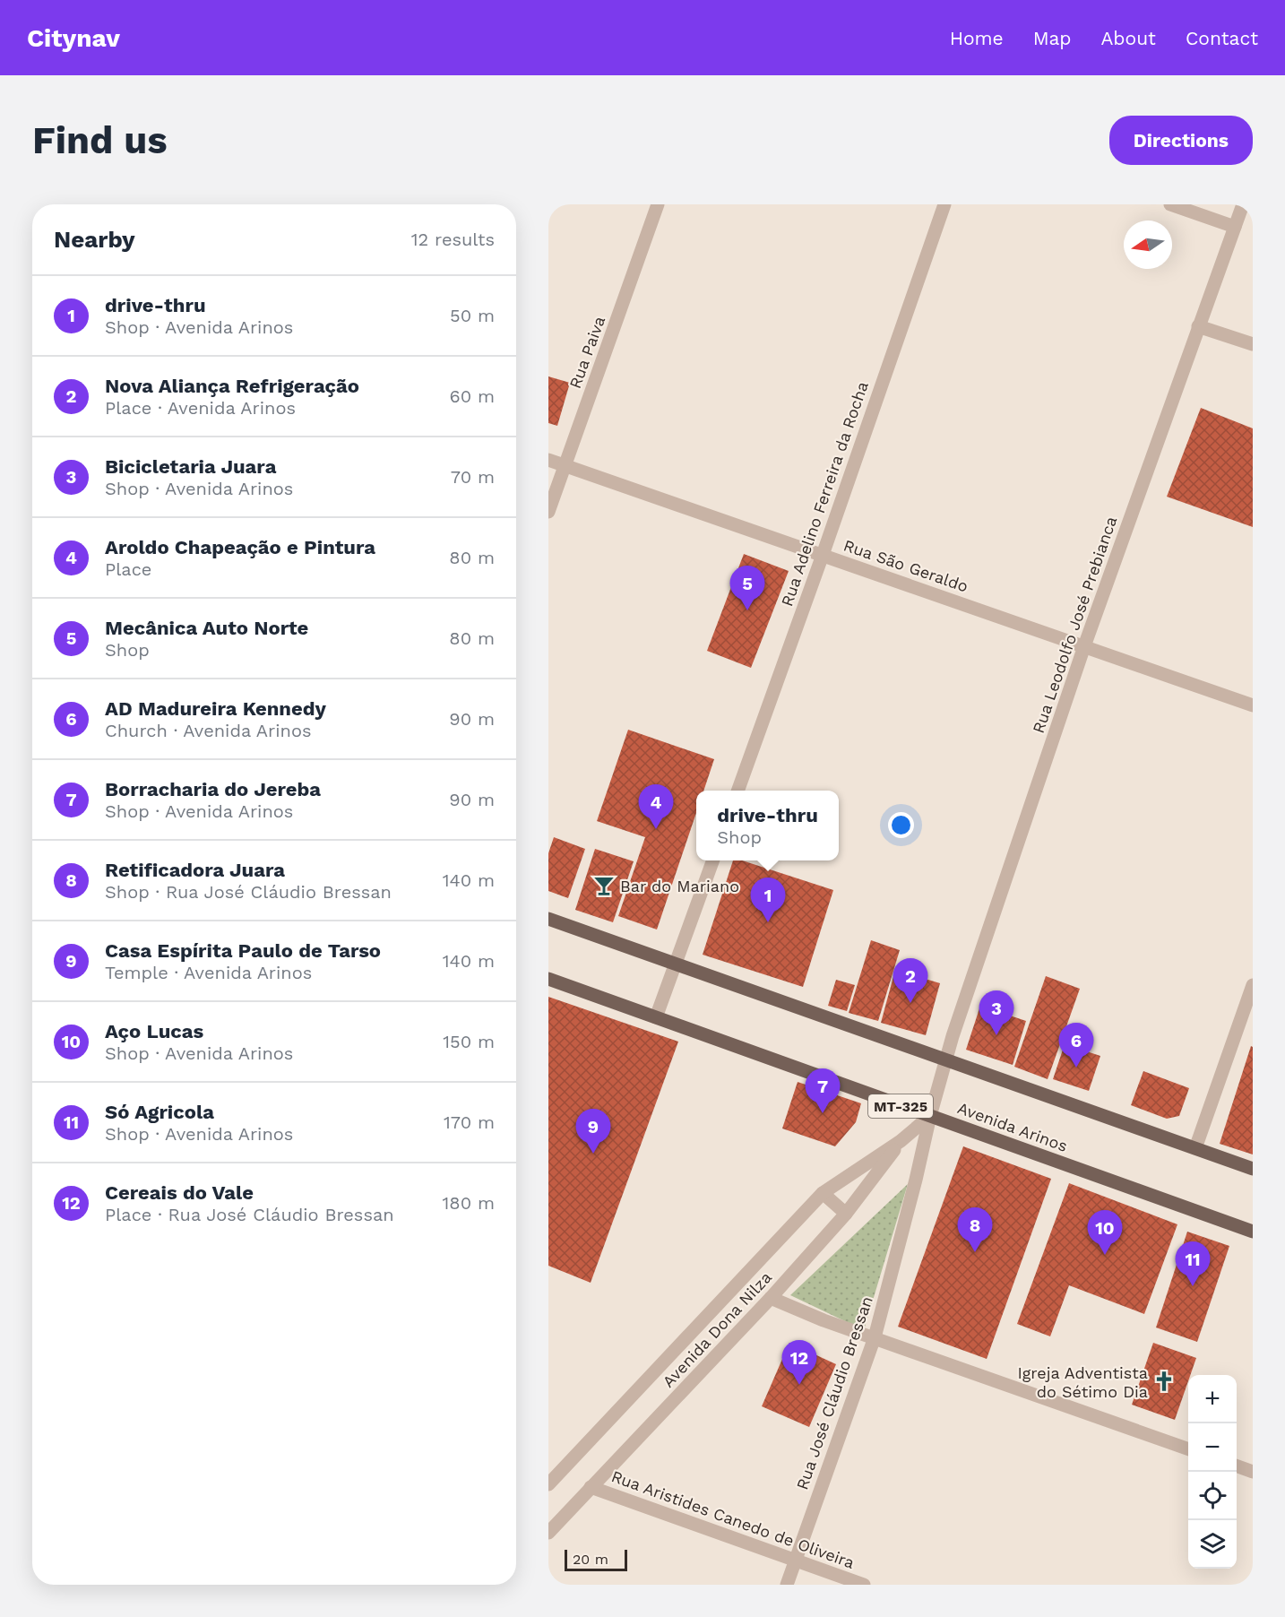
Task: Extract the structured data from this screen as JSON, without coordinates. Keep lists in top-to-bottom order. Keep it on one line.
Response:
{"streets":{"main road":["MT-325","Avenida Arinos"],"street":["Rua Paiva","Rua Adelino Ferreira da Rocha","Rua São Geraldo","Rua Leodolfo José Prebianca","Avenida Dona Nilza","Rua José Cláudio Bressan","Rua Aristides Canedo de Oliveira"]},"crossings":[["Rua Paiva","Rua São Geraldo"],["Rua Adelino Ferreira da Rocha","Rua São Geraldo"],["Rua São Geraldo","Rua Leodolfo José Prebianca"],["Rua Leodolfo José Prebianca","Avenida Arinos"],["Rua Leodolfo José Prebianca","Avenida Dona Nilza"],["Rua Leodolfo José Prebianca","Rua José Cláudio Bressan"],["Avenida Arinos","Avenida Dona Nilza"],["Avenida Arinos","Rua José Cláudio Bressan"],["Avenida Dona Nilza","Rua José Cláudio Bressan"],["Avenida Dona Nilza","Rua Aristides Canedo de Oliveira"],["Rua José Cláudio Bressan","Rua Aristides Canedo de Oliveira"]],"places":{"bar":["Bar do Mariano"],"church":["Igreja Adventista do Sétimo Dia"]},"scale_bar":"20 m","north":"left","page":{"header":"Citynav","nav":["Home","Map","About","Contact"],"buttons":"Directions","title":"Find us","heading":["Nearby","12 results"],"list":[{"mark":"1","name":"drive-thru","note":"Shop · Avenida Arinos","value":"50 m"},{"mark":"2","name":"Nova Aliança Refrigeração","note":"Place · Avenida Arinos","value":"60 m"},{"mark":"3","name":"Bicicletaria Juara","note":"Shop · Avenida Arinos","value":"70 m"},{"mark":"4","name":"Aroldo Chapeação e Pintura","note":"Place","value":"80 m"},{"mark":"5","name":"Mecânica Auto Norte","note":"Shop","value":"80 m"},{"mark":"6","name":"AD Madureira Kennedy","note":"Church · Avenida Arinos","value":"90 m"},{"mark":"7","name":"Borracharia do Jereba","note":"Shop · Avenida Arinos","value":"90 m"},{"mark":"8","name":"Retificadora Juara","note":"Shop · Rua José Cláudio Bressan","value":"140 m"},{"mark":"9","name":"Casa Espírita Paulo de Tarso","note":"Temple · Avenida Arinos","value":"140 m"},{"mark":"10","name":"Aço Lucas","note":"Shop · Avenida Arinos","value":"150 m"},{"mark":"11","name":"Só Agricola","note":"Shop · Avenida Arinos","value":"170 m"},{"mark":"12","name":"Cereais do Vale","note":"Place · Rua José Cláudio Bressan","value":"180 m"}],"pins":["5","4","1","2","3","6","7","9","8","10","11","12"],"popup":["drive-thru","Shop"],"map_buttons":["+","−"],"scale":"20 m"}}
